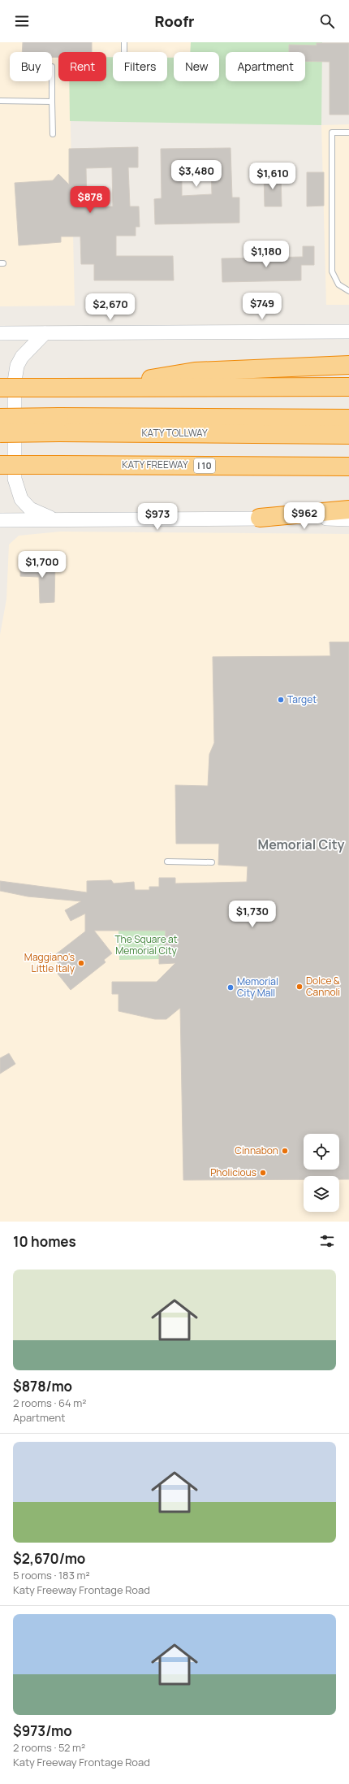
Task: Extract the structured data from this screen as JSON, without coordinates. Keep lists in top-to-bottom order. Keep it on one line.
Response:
{"streets":{"highway":["KATY TOLLWAY","KATY FREEWAY","I 10"]},"districts":["Memorial City"],"parks":["The Square at Memorial City"],"places":["Target","Maggiano's Little Italy","Dolce & Cannoli","Memorial City Mall","Cinnabon","Pholicious"],"page":{"header":"Roofr","chip":["Buy","Rent","Filters","New","Apartment"],"price":["$3,480","$1,610","$878","$1,180","$749","$2,670","$962","$973","$1,700","$1,730"],"heading":"10 homes","list":[{"name":"$878/mo","note":"2 rooms · 64 m² · Apartment"},{"name":"$2,670/mo","note":"5 rooms · 183 m² · Katy Freeway Frontage Road"},{"name":"$973/mo","note":"2 rooms · 52 m² · Katy Freeway Frontage Road"}]}}
